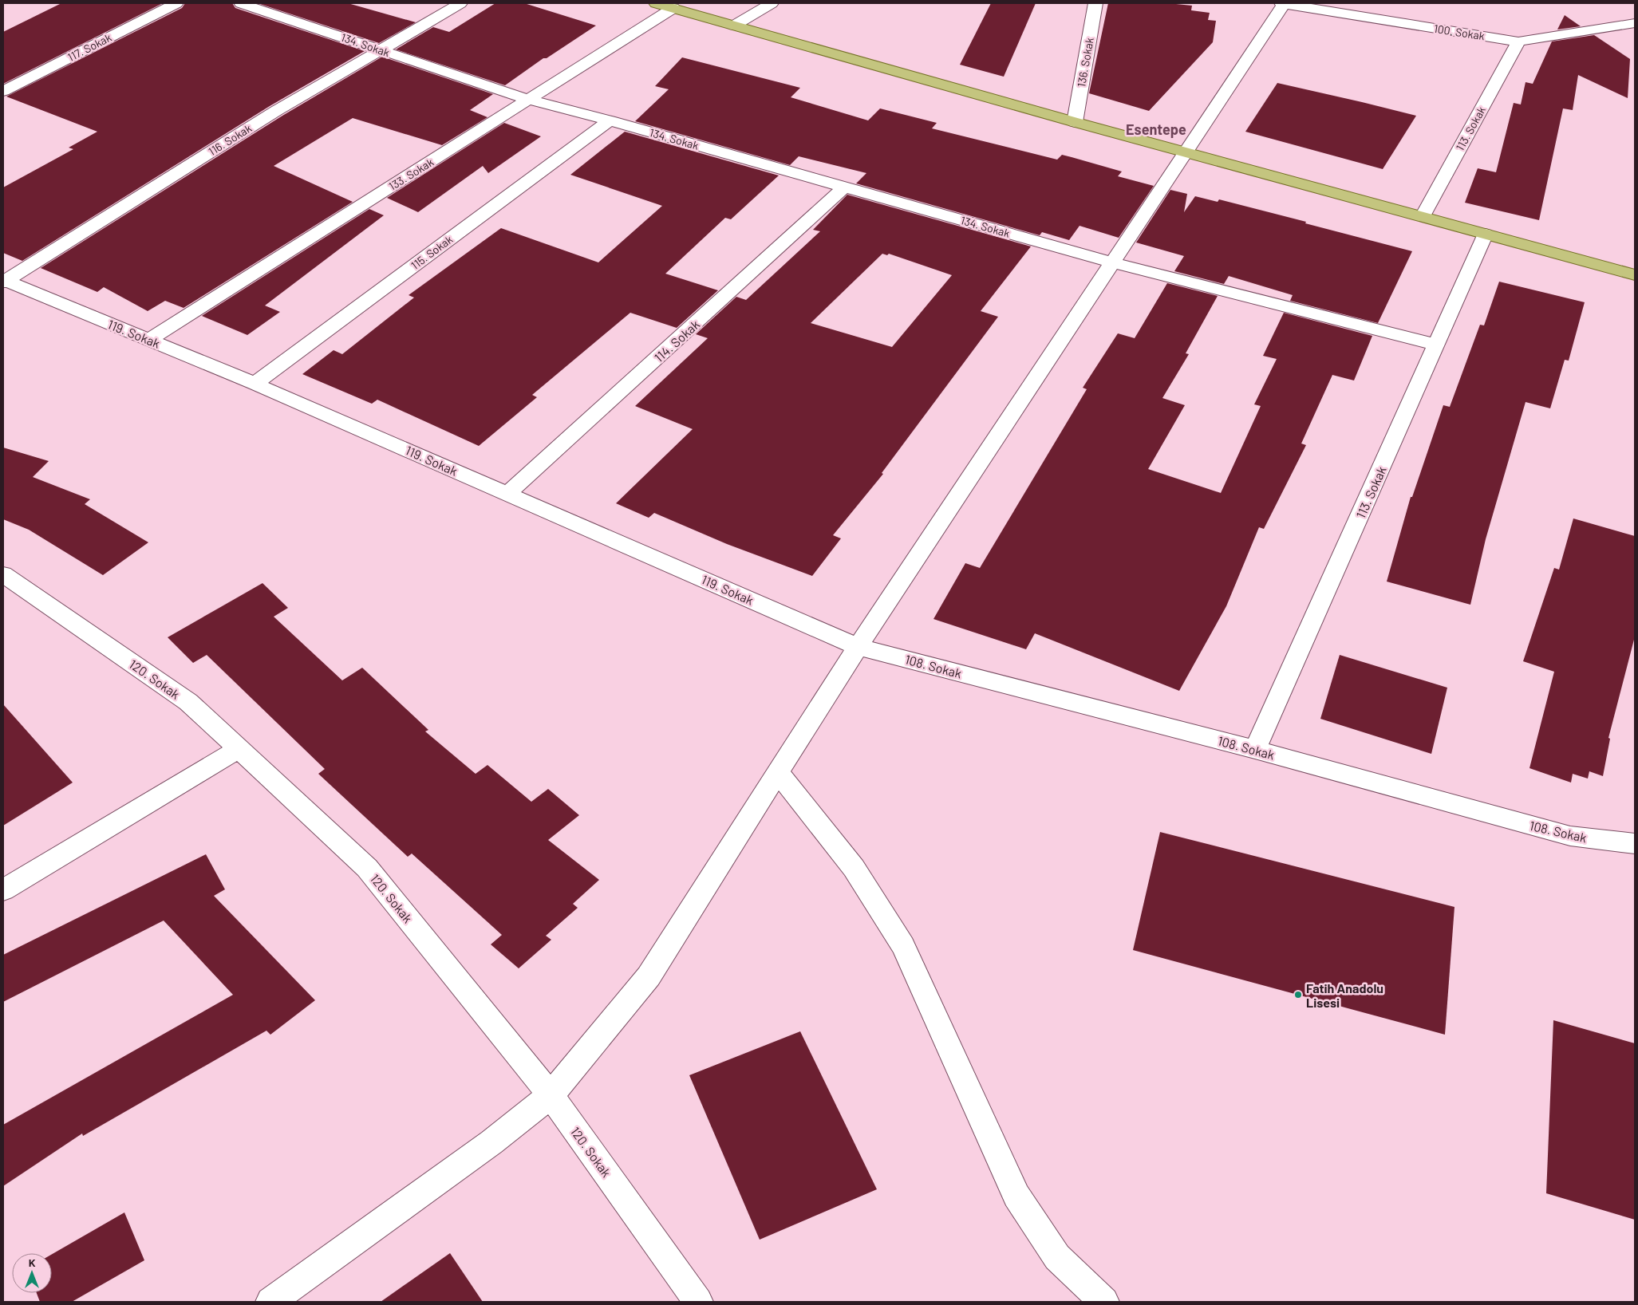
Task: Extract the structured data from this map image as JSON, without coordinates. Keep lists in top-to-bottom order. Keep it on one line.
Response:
{"streets":{"street":["100. Sokak","134. Sokak","117. Sokak","136. Sokak","113. Sokak","116. Sokak","133. Sokak","115. Sokak","119. Sokak","114. Sokak","108. Sokak","120. Sokak"]},"crossings":[["100. Sokak","113. Sokak"],["134. Sokak","113. Sokak"],["134. Sokak","116. Sokak"],["134. Sokak","133. Sokak"],["134. Sokak","115. Sokak"],["134. Sokak","114. Sokak"],["113. Sokak","108. Sokak"],["116. Sokak","119. Sokak"],["133. Sokak","119. Sokak"],["115. Sokak","119. Sokak"],["119. Sokak","114. Sokak"],["119. Sokak","108. Sokak"]],"districts":["Esentepe"],"places":["Fatih Anadolu Lisesi"],"north":"top"}
